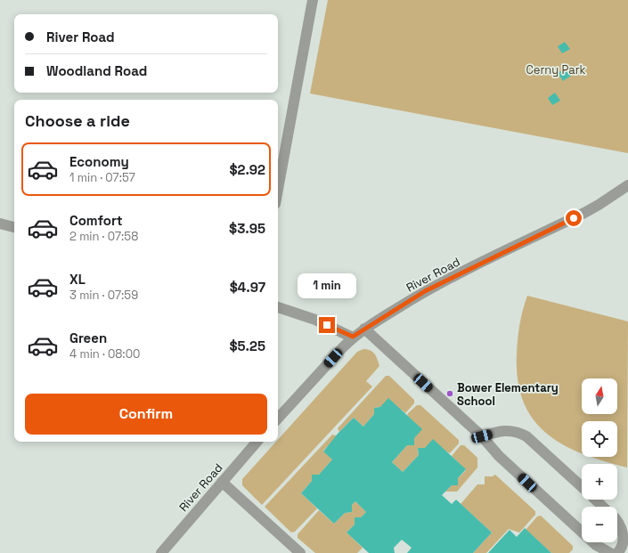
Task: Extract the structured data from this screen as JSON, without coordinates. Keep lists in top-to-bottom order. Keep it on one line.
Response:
{"streets":{"street":["River Road"]},"parks":["Cerny Park"],"places":["Bower Elementary School"],"north":"top","page":{"banner":["River Road","Woodland Road"],"heading":"Choose a ride","list":[{"name":"Economy","note":"1 min · 07:57","value":"$2.92"},{"name":"Comfort","note":"2 min · 07:58","value":"$3.95"},{"name":"XL","note":"3 min · 07:59","value":"$4.97"},{"name":"Green","note":"4 min · 08:00","value":"$5.25"}],"bubble":"1 min","map_buttons":["+","−"],"buttons":"Confirm"}}
